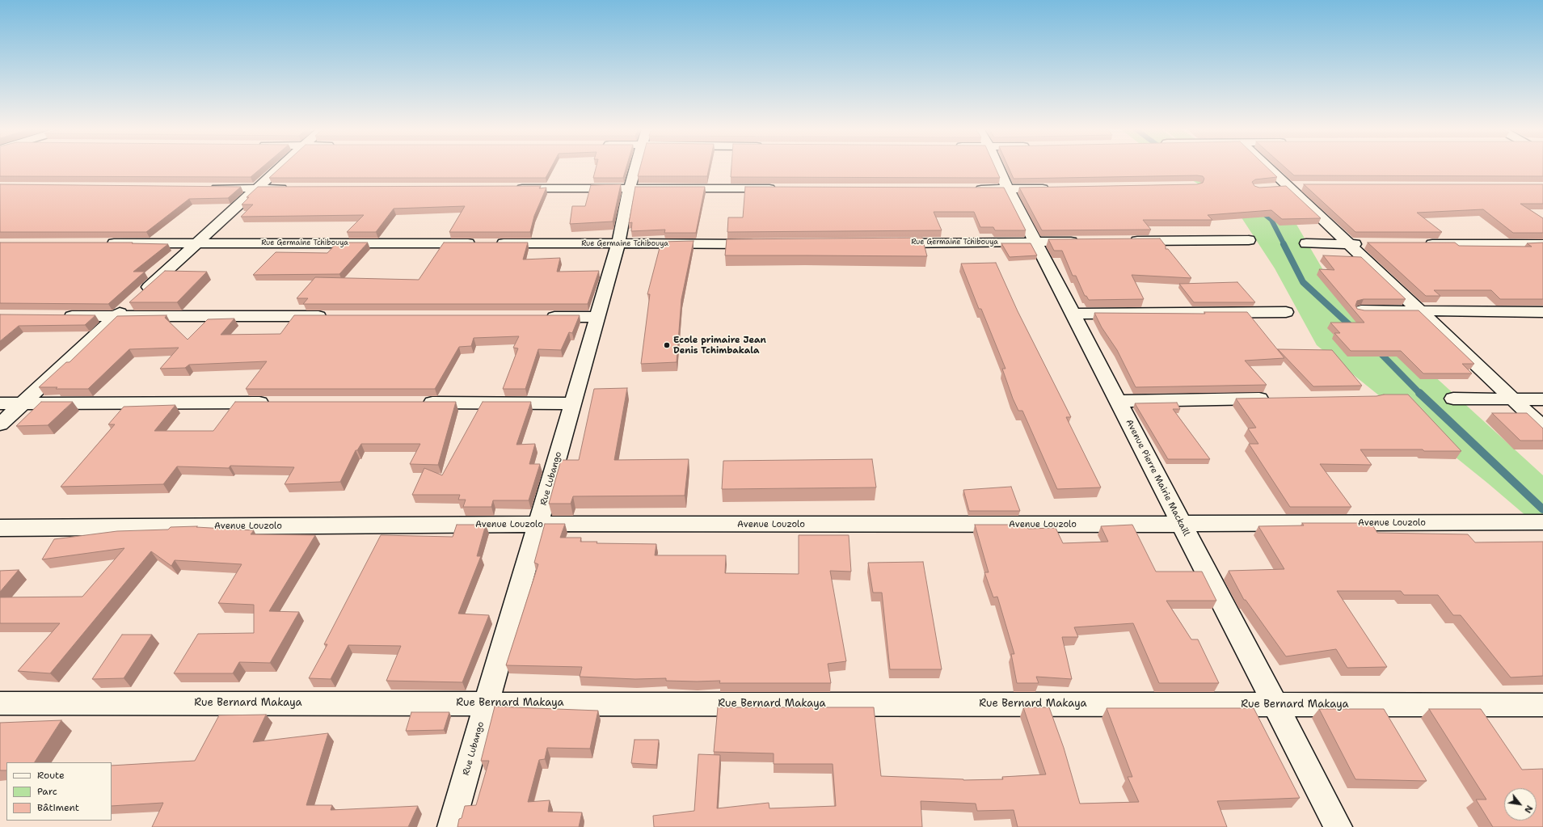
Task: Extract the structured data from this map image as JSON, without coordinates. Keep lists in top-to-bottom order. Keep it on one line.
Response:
{"streets":{"street":["Rue Germaine Tchibouya","Avenue Pierre Mairie Mackaill","Rue Lubango","Avenue Louzolo","Rue Bernard Makaya"]},"crossings":[["Rue Germaine Tchibouya","Avenue Pierre Mairie Mackaill"],["Rue Germaine Tchibouya","Rue Lubango"],["Avenue Pierre Mairie Mackaill","Avenue Louzolo"],["Avenue Pierre Mairie Mackaill","Rue Bernard Makaya"],["Rue Lubango","Avenue Louzolo"],["Rue Lubango","Rue Bernard Makaya"]],"places":["Ecole primaire Jean Denis Tchimbakala"],"legend":["Route","Parc","Bâtiment"],"north":"bottom right"}
